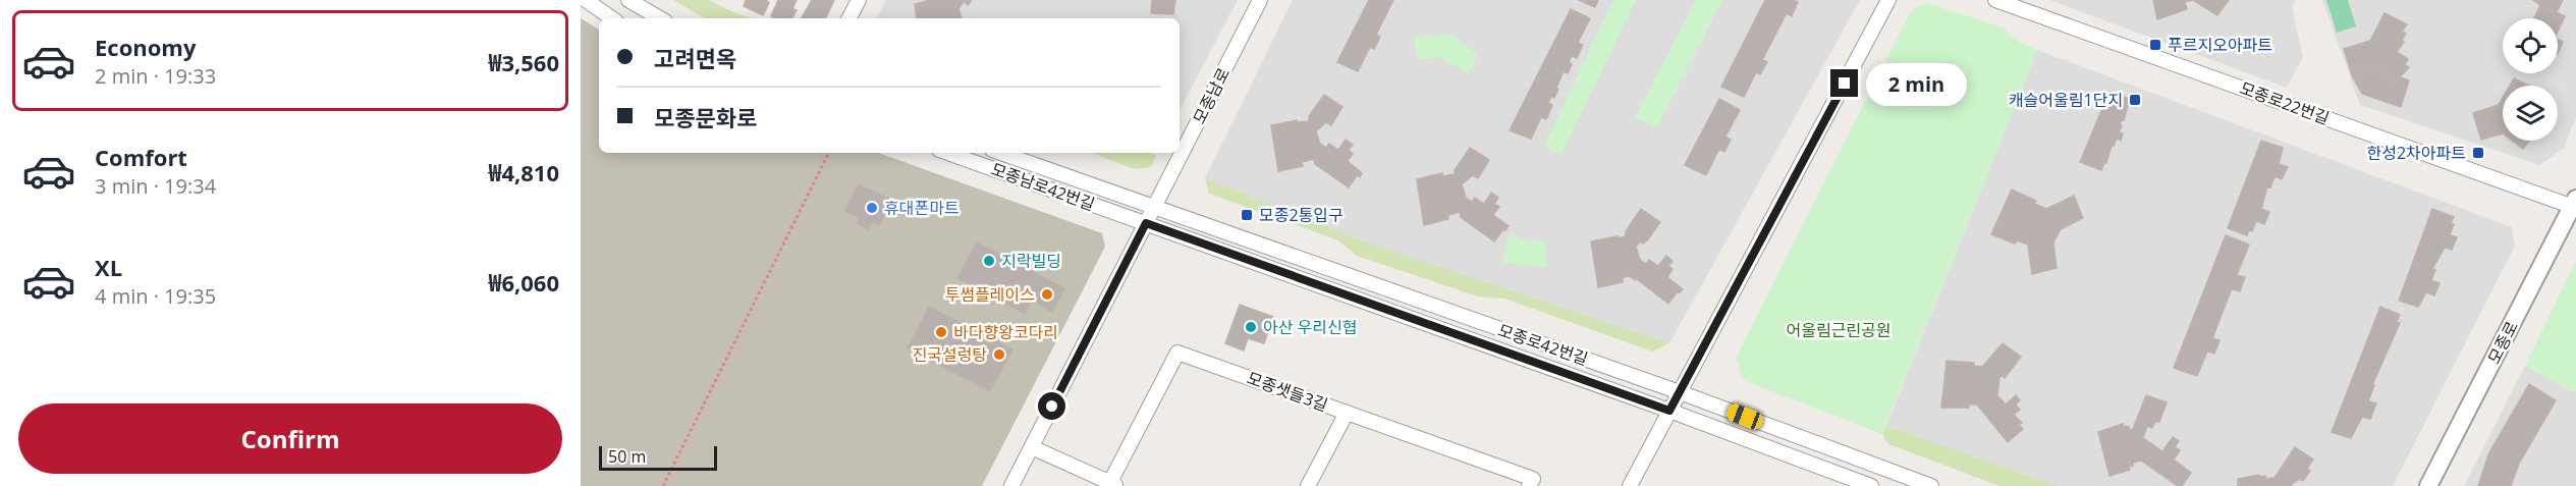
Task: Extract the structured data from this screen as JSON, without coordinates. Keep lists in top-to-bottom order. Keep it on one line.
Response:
{"streets":{"street":["모종남로","모종로22번길","모종남로42번길","모종로","모종로42번길","모종샛들3길"]},"crossings":[["모종남로","모종남로42번길"],["모종남로","모종로42번길"],["모종로22번길","모종로"],["모종남로42번길","모종로42번길"]],"parks":["어울림근린공원"],"places":{"transit":["푸르지오아파트","캐슬어울림1단지","한성2차아파트","모종2통입구"],"other":["휴대폰마트","지락빌딩","투썸플레이스","아산 우리신협","바다향왕코다리","진국설렁탕"]},"scale_bar":"50 m","page":{"list":[{"name":"Economy","note":"2 min · 19:33","value":"₩3,560"},{"name":"Comfort","note":"3 min · 19:34","value":"₩4,810"},{"name":"XL","note":"4 min · 19:35","value":"₩6,060"}],"banner":["고려면옥","모종문화로"],"bubble":"2 min","buttons":"Confirm","scale":"50 m"}}
